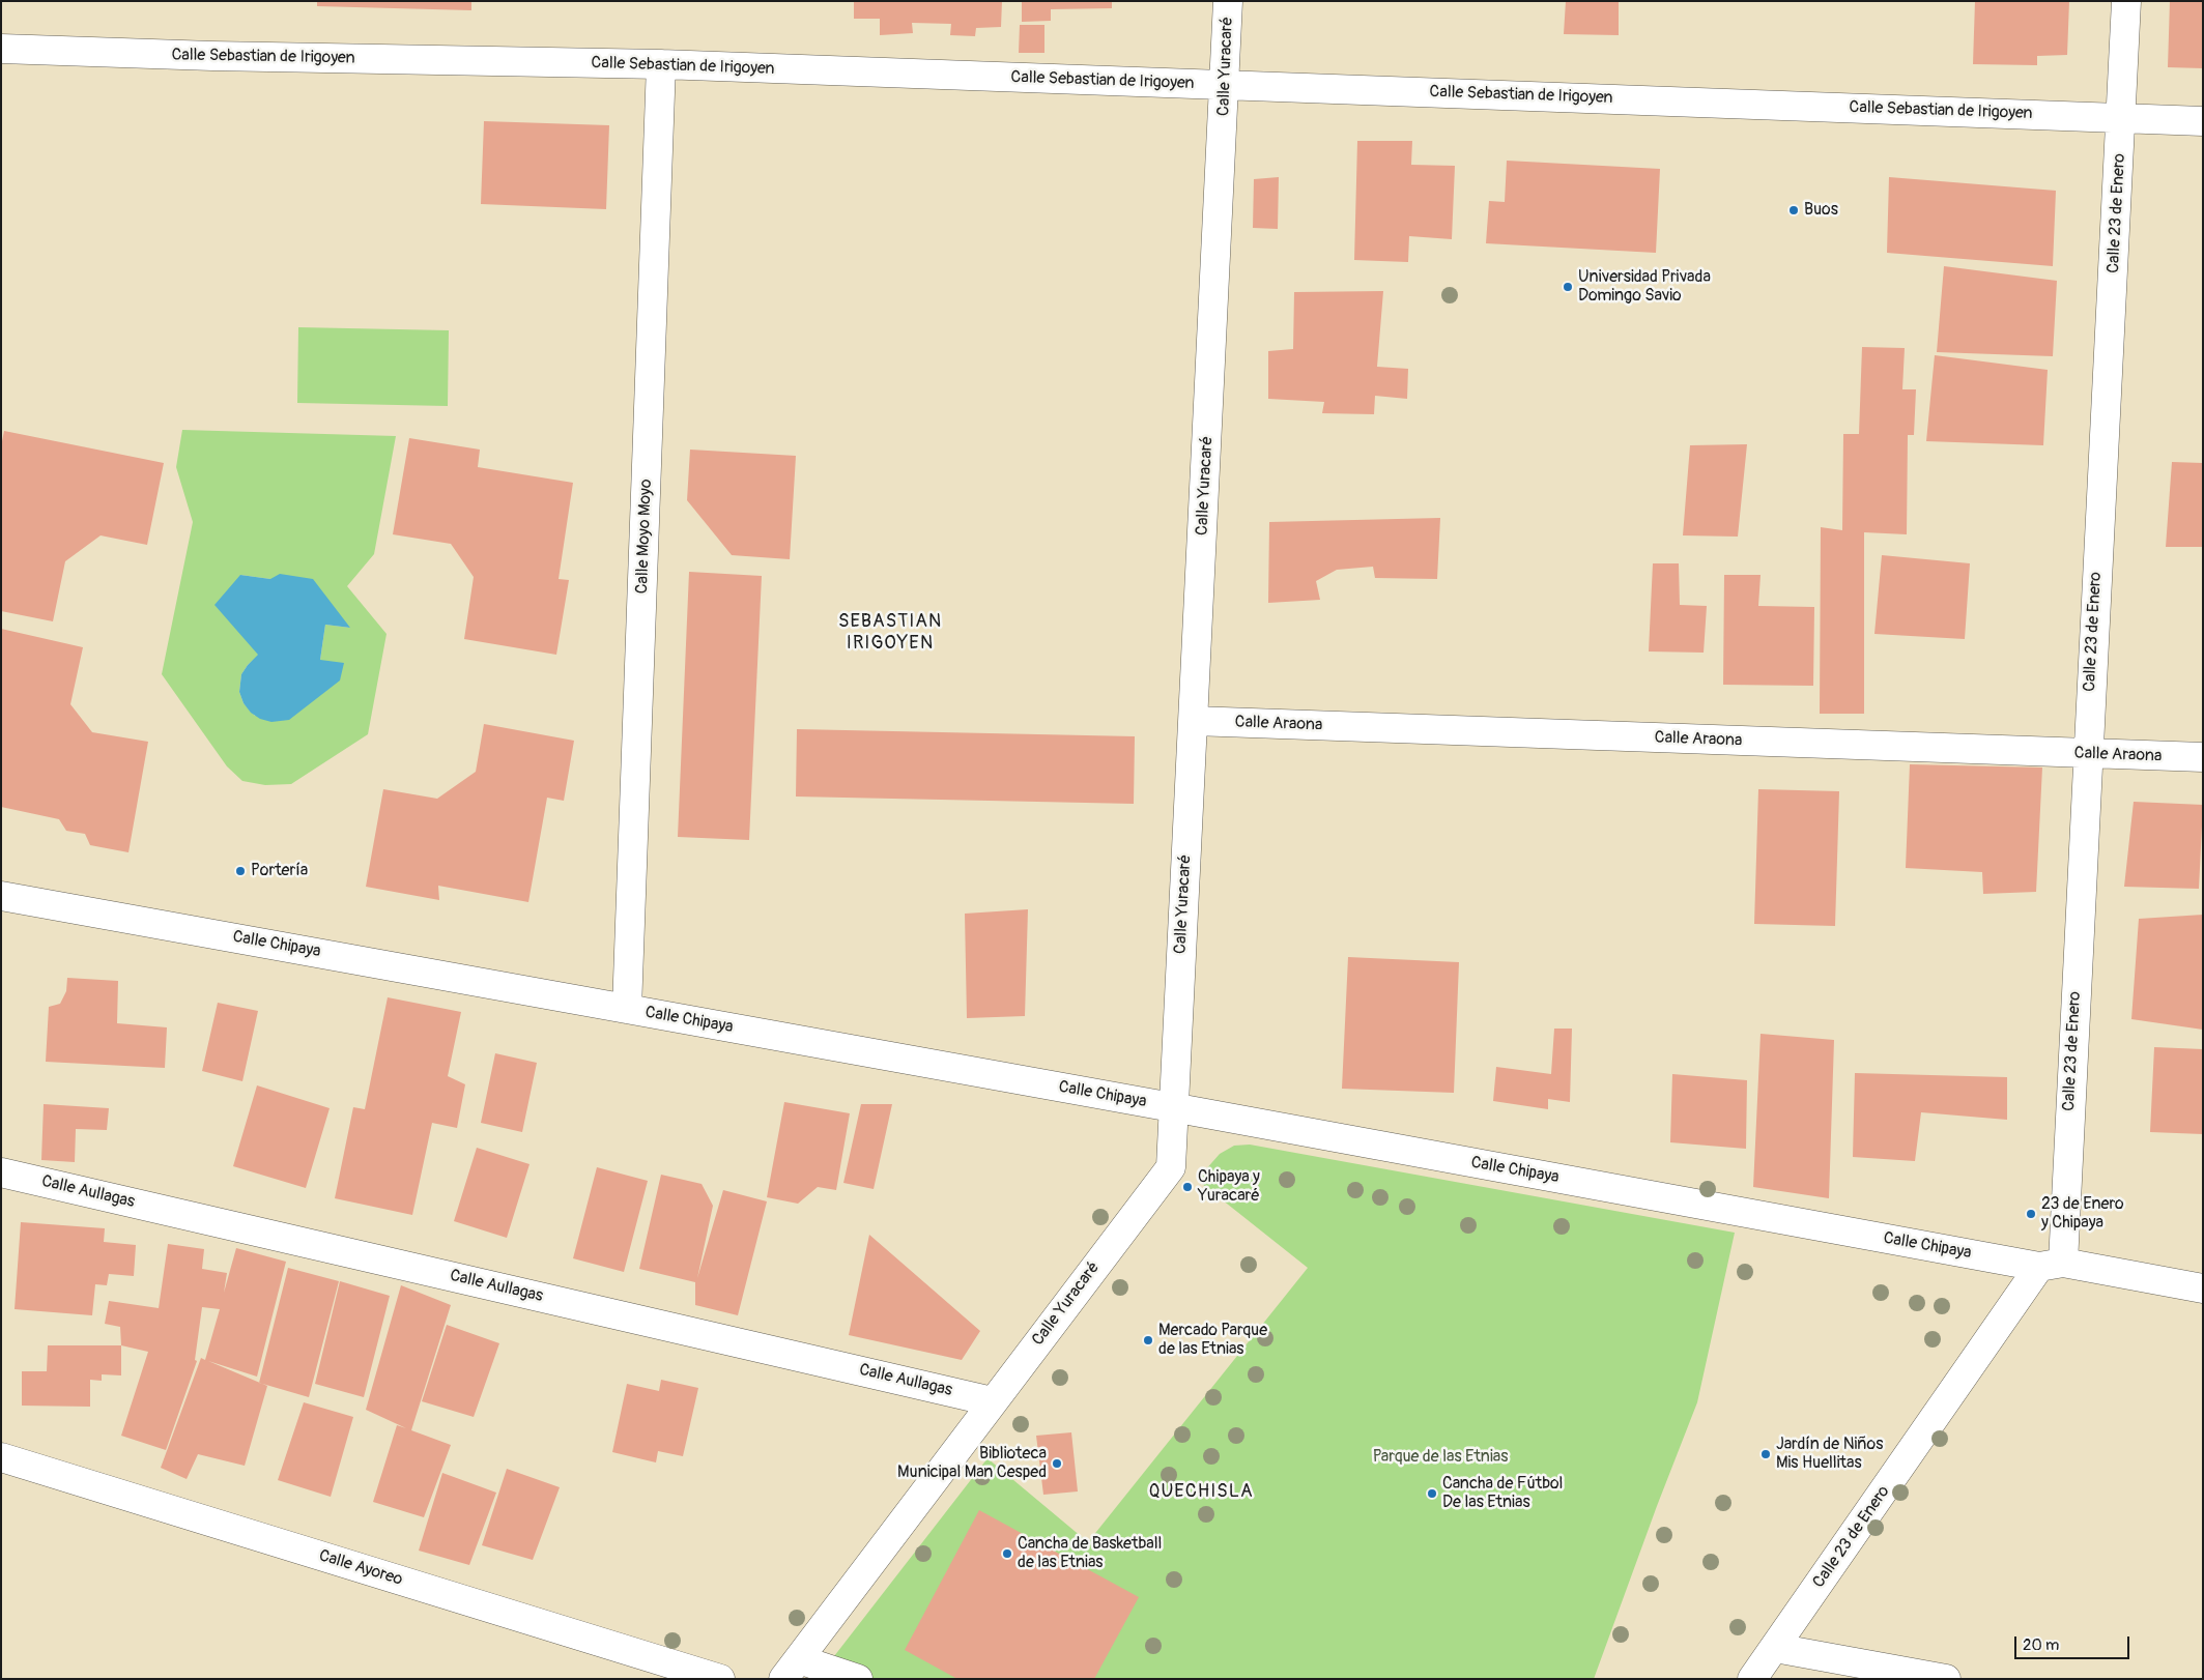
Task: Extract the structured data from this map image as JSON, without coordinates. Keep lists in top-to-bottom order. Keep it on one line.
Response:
{"streets":{"street":["Calle Sebastian de Irigoyen","Calle Yuracaré","Calle 23 de Enero","Calle Moyo Moyo","Calle Araona","Calle Chipaya","Calle Aullagas","Calle Ayoreo"]},"crossings":[["Calle Sebastian de Irigoyen","Calle Yuracaré"],["Calle Sebastian de Irigoyen","Calle 23 de Enero"],["Calle Sebastian de Irigoyen","Calle Moyo Moyo"],["Calle Yuracaré","Calle Araona"],["Calle Yuracaré","Calle Chipaya"],["Calle Yuracaré","Calle Aullagas"],["Calle 23 de Enero","Calle Araona"],["Calle 23 de Enero","Calle Chipaya"],["Calle Moyo Moyo","Calle Chipaya"]],"districts":["SEBASTIAN IRIGOYEN","QUECHISLA"],"parks":["Parque de las Etnias"],"places":["Buos","Universidad Privada Domingo Savio","Portería","Chipaya y Yuracaré","23 de Enero y Chipaya","Mercado Parque de las Etnias","Jardín de Niños Mis Huellitas","Biblioteca Municipal Man Cesped","Cancha de Fútbol De las Etnias","Cancha de Basketball de las Etnias"],"scale_bar":"20 m"}
